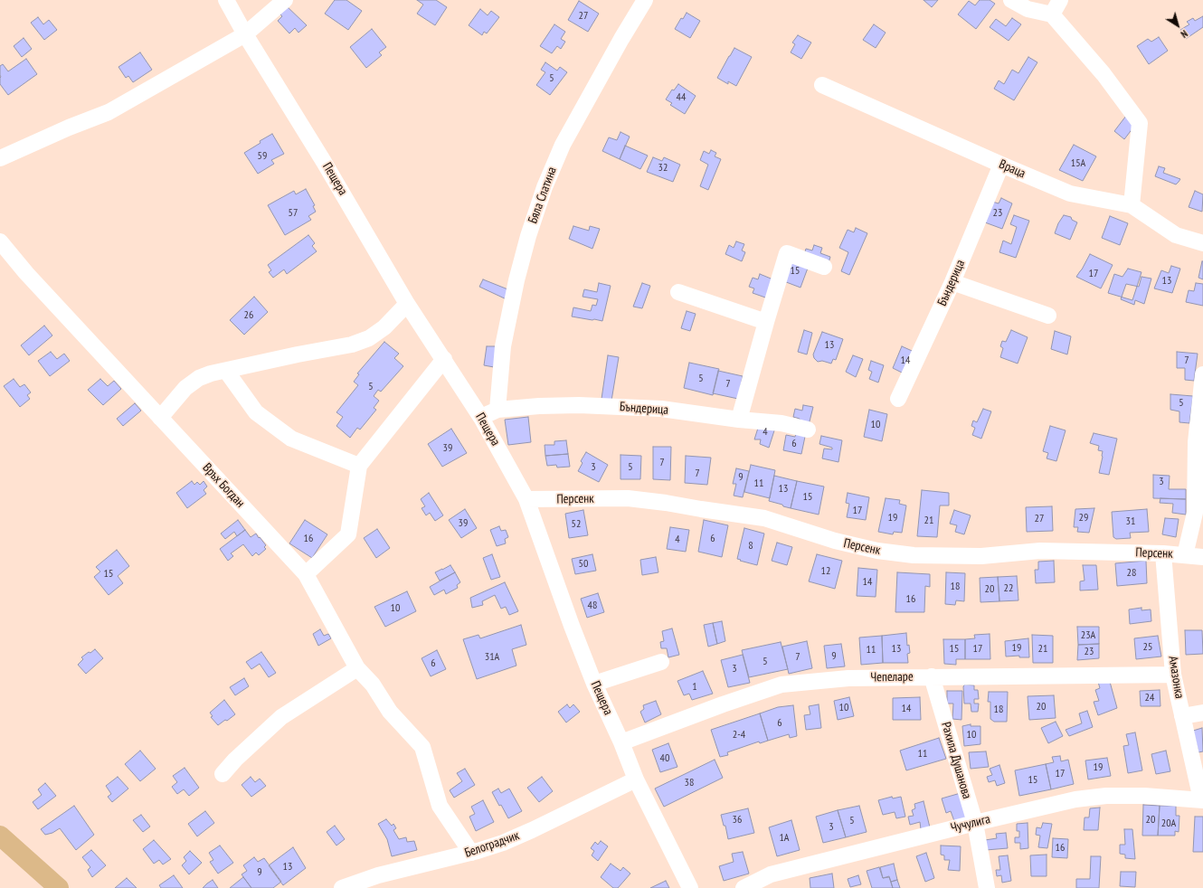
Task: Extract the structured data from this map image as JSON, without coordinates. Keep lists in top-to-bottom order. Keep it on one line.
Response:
{"streets":{"street":["Враца","Пещера","Бяла Слатина","Бъндерица","Връх Богдан","Персенк","Чепеларе","Амазонка","Рахила Душанова","Чучулига","Белоградчик"]},"crossings":[["Враца","Бъндерица"],["Пещера","Бъндерица"],["Пещера","Персенк"],["Пещера","Чепеларе"],["Пещера","Белоградчик"],["Бяла Слатина","Бъндерица"],["Връх Богдан","Белоградчик"],["Персенк","Амазонка"],["Чепеларе","Амазонка"],["Чепеларе","Рахила Душанова"],["Амазонка","Чучулига"],["Рахила Душанова","Чучулига"]],"house_numbers":["27","5","44","59","15A","32","57","23","15","17","13","26","13","14","7","5","7","5","5","10","4","6","39","7","3","5","7","9","3","11","13","15","17","19","29","27","21","31","39","52","16","6","4","8","50","12","28","15","14","18","22","20","16","48","10","23А","25","19","13","15","17","21","11","23","9","31А","7","5","6","3","1","24","20","10","14","18","6","2-4","10","11","40","19","17","15","38","36","20","5","20А","3","1А","16","13","9"],"north":"bottom right"}
